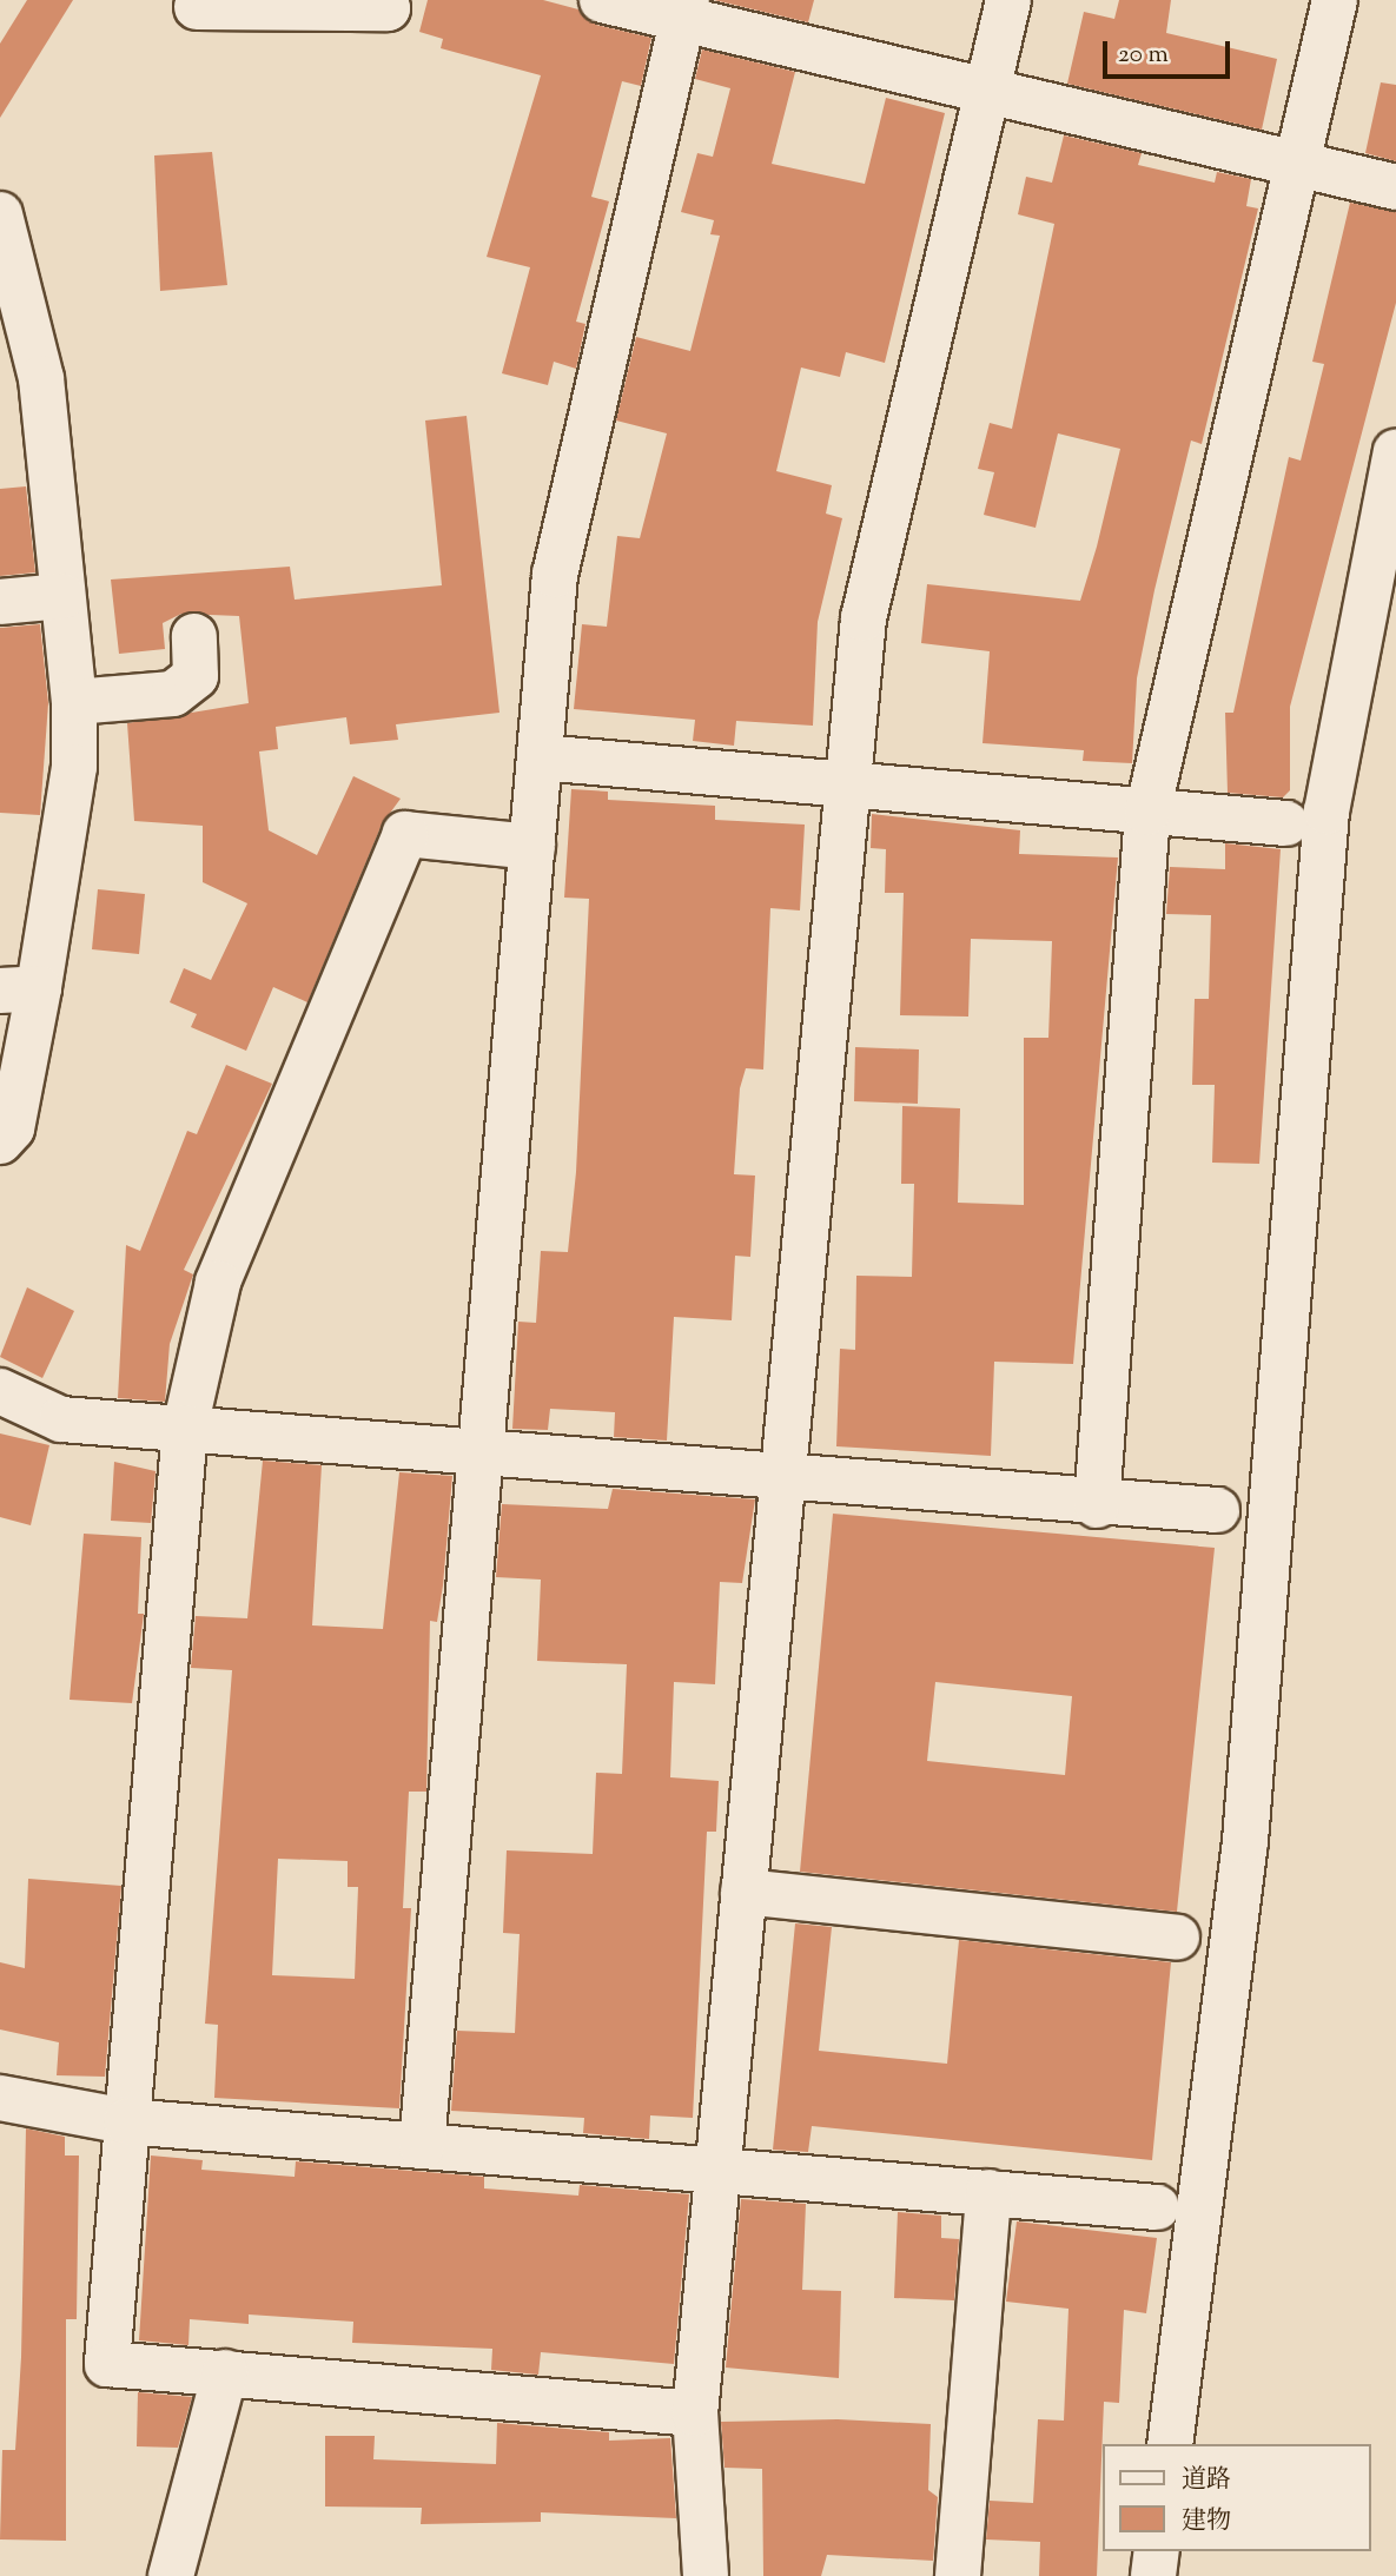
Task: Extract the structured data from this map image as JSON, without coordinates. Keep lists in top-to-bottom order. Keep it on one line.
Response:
{"legend":["道路","建物"],"scale_bar":"20 m"}
